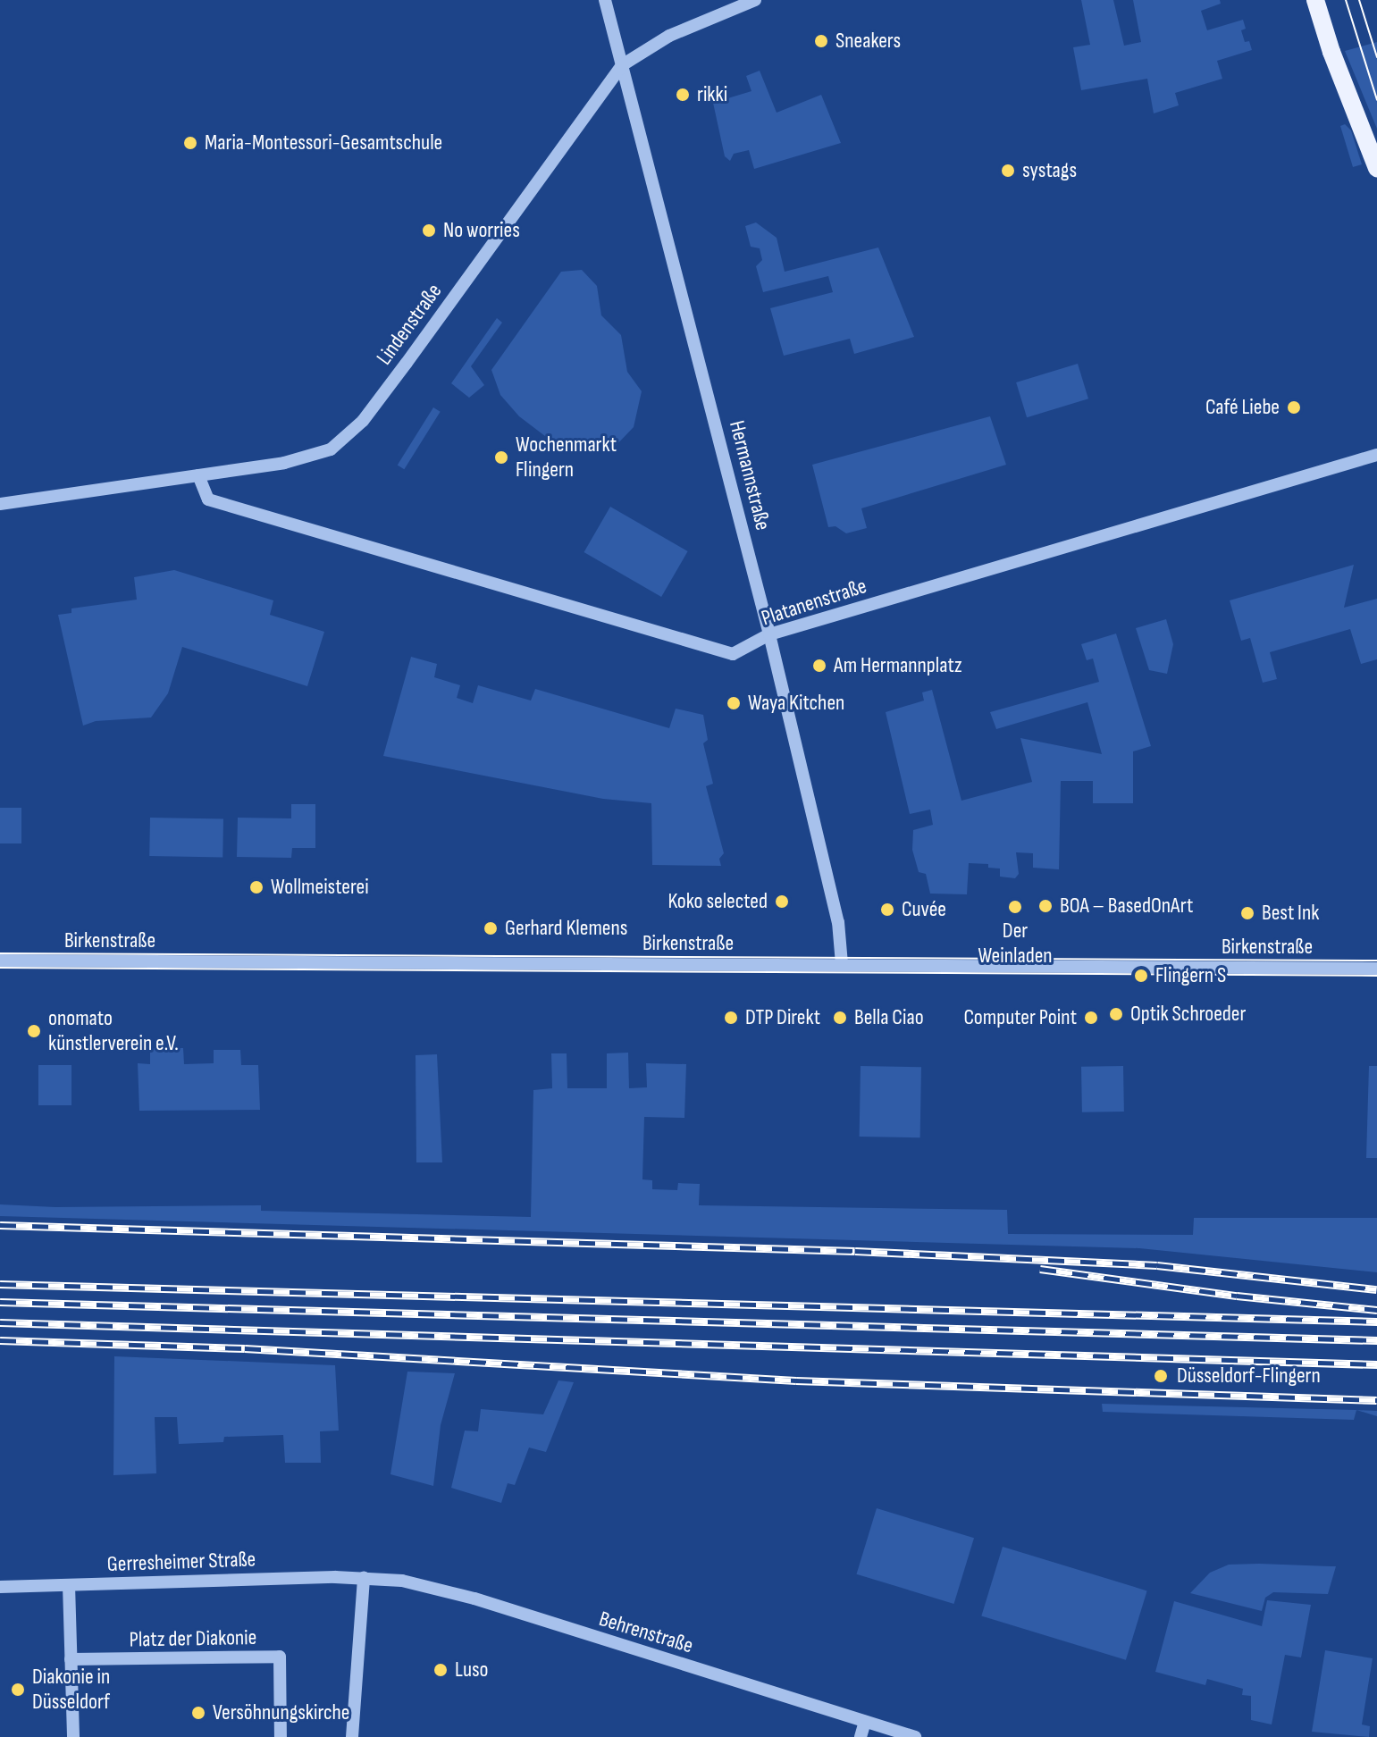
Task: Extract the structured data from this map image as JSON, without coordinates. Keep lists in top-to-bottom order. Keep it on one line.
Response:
{"streets":{"street":["Lindenstraße","Hermannstraße","Platanenstraße","Birkenstraße","Gerresheimer Straße","Behrenstraße","Platz der Diakonie"]},"crossings":[["Lindenstraße","Hermannstraße"],["Lindenstraße","Platanenstraße"],["Hermannstraße","Platanenstraße"],["Hermannstraße","Birkenstraße"],["Gerresheimer Straße","Behrenstraße"]],"places":["Sneakers","rikki","Maria-Montessori-Gesamtschule","systags","No worries","Café Liebe","Wochenmarkt Flingern","Am Hermannplatz","Waya Kitchen","Wollmeisterei","Koko selected","BOA – BasedOnArt","Der Weinladen","Cuvée","Best Ink","Gerhard Klemens","Flingern S","Optik Schroeder","DTP Direkt","Bella Ciao","Computer Point","onomato künstlerverein e.V.","Düsseldorf-Flingern","Luso","Diakonie in Düsseldorf","Versöhnungskirche"]}
